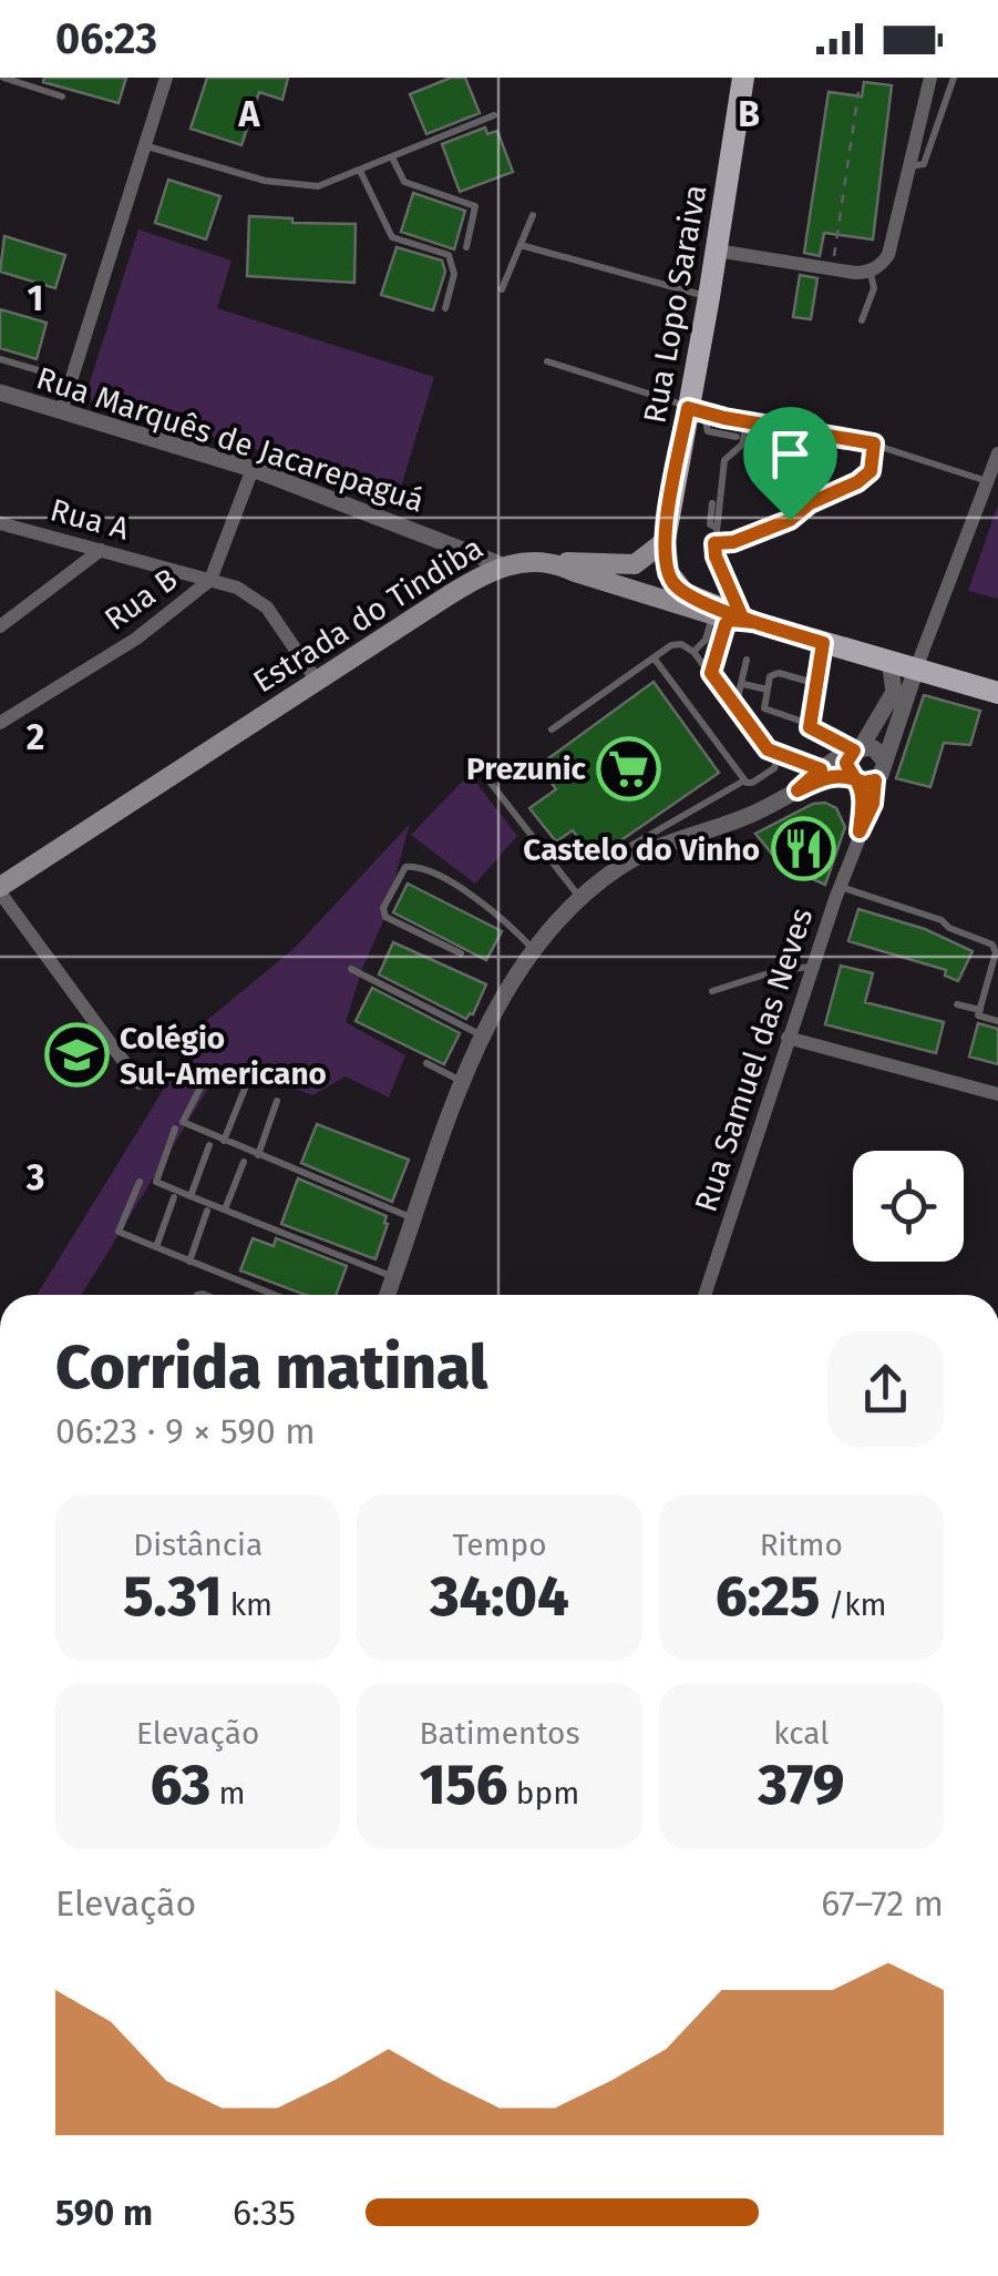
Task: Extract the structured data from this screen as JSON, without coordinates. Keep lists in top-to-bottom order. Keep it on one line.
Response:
{"streets":{"main road":["Rua Lopo Saraiva","Estrada do Tindiba"],"street":["Rua Marquês de Jacarepaguá","Rua A","Rua B","Rua Samuel das Neves"]},"crossings":[["Rua Lopo Saraiva","Estrada do Tindiba"],["Rua Marquês de Jacarepaguá","Rua B"],["Rua Marquês de Jacarepaguá","Estrada do Tindiba"],["Rua A","Rua B"],["Rua A","Estrada do Tindiba"]],"places":{"supermarket":["Prezunic"],"restaurant":["Castelo do Vinho"],"school or university":["Colégio Sul-Americano"]},"page":{"status":"06:23","heading":["Corrida matinal","06:23 · 9 × 590 m"],"stats":[["Distância","5.31 km"],["Tempo","34:04"],["Ritmo","6:25 /km"],["Elevação","63 m"],["Batimentos","156 bpm"],["kcal","379"]],"chart":["Elevação","67–72 m"],"list":[{"name":"590 m","note":"6:35"}]},"grid":{"columns":["A","B"],"rows":["1","2","3"]}}
